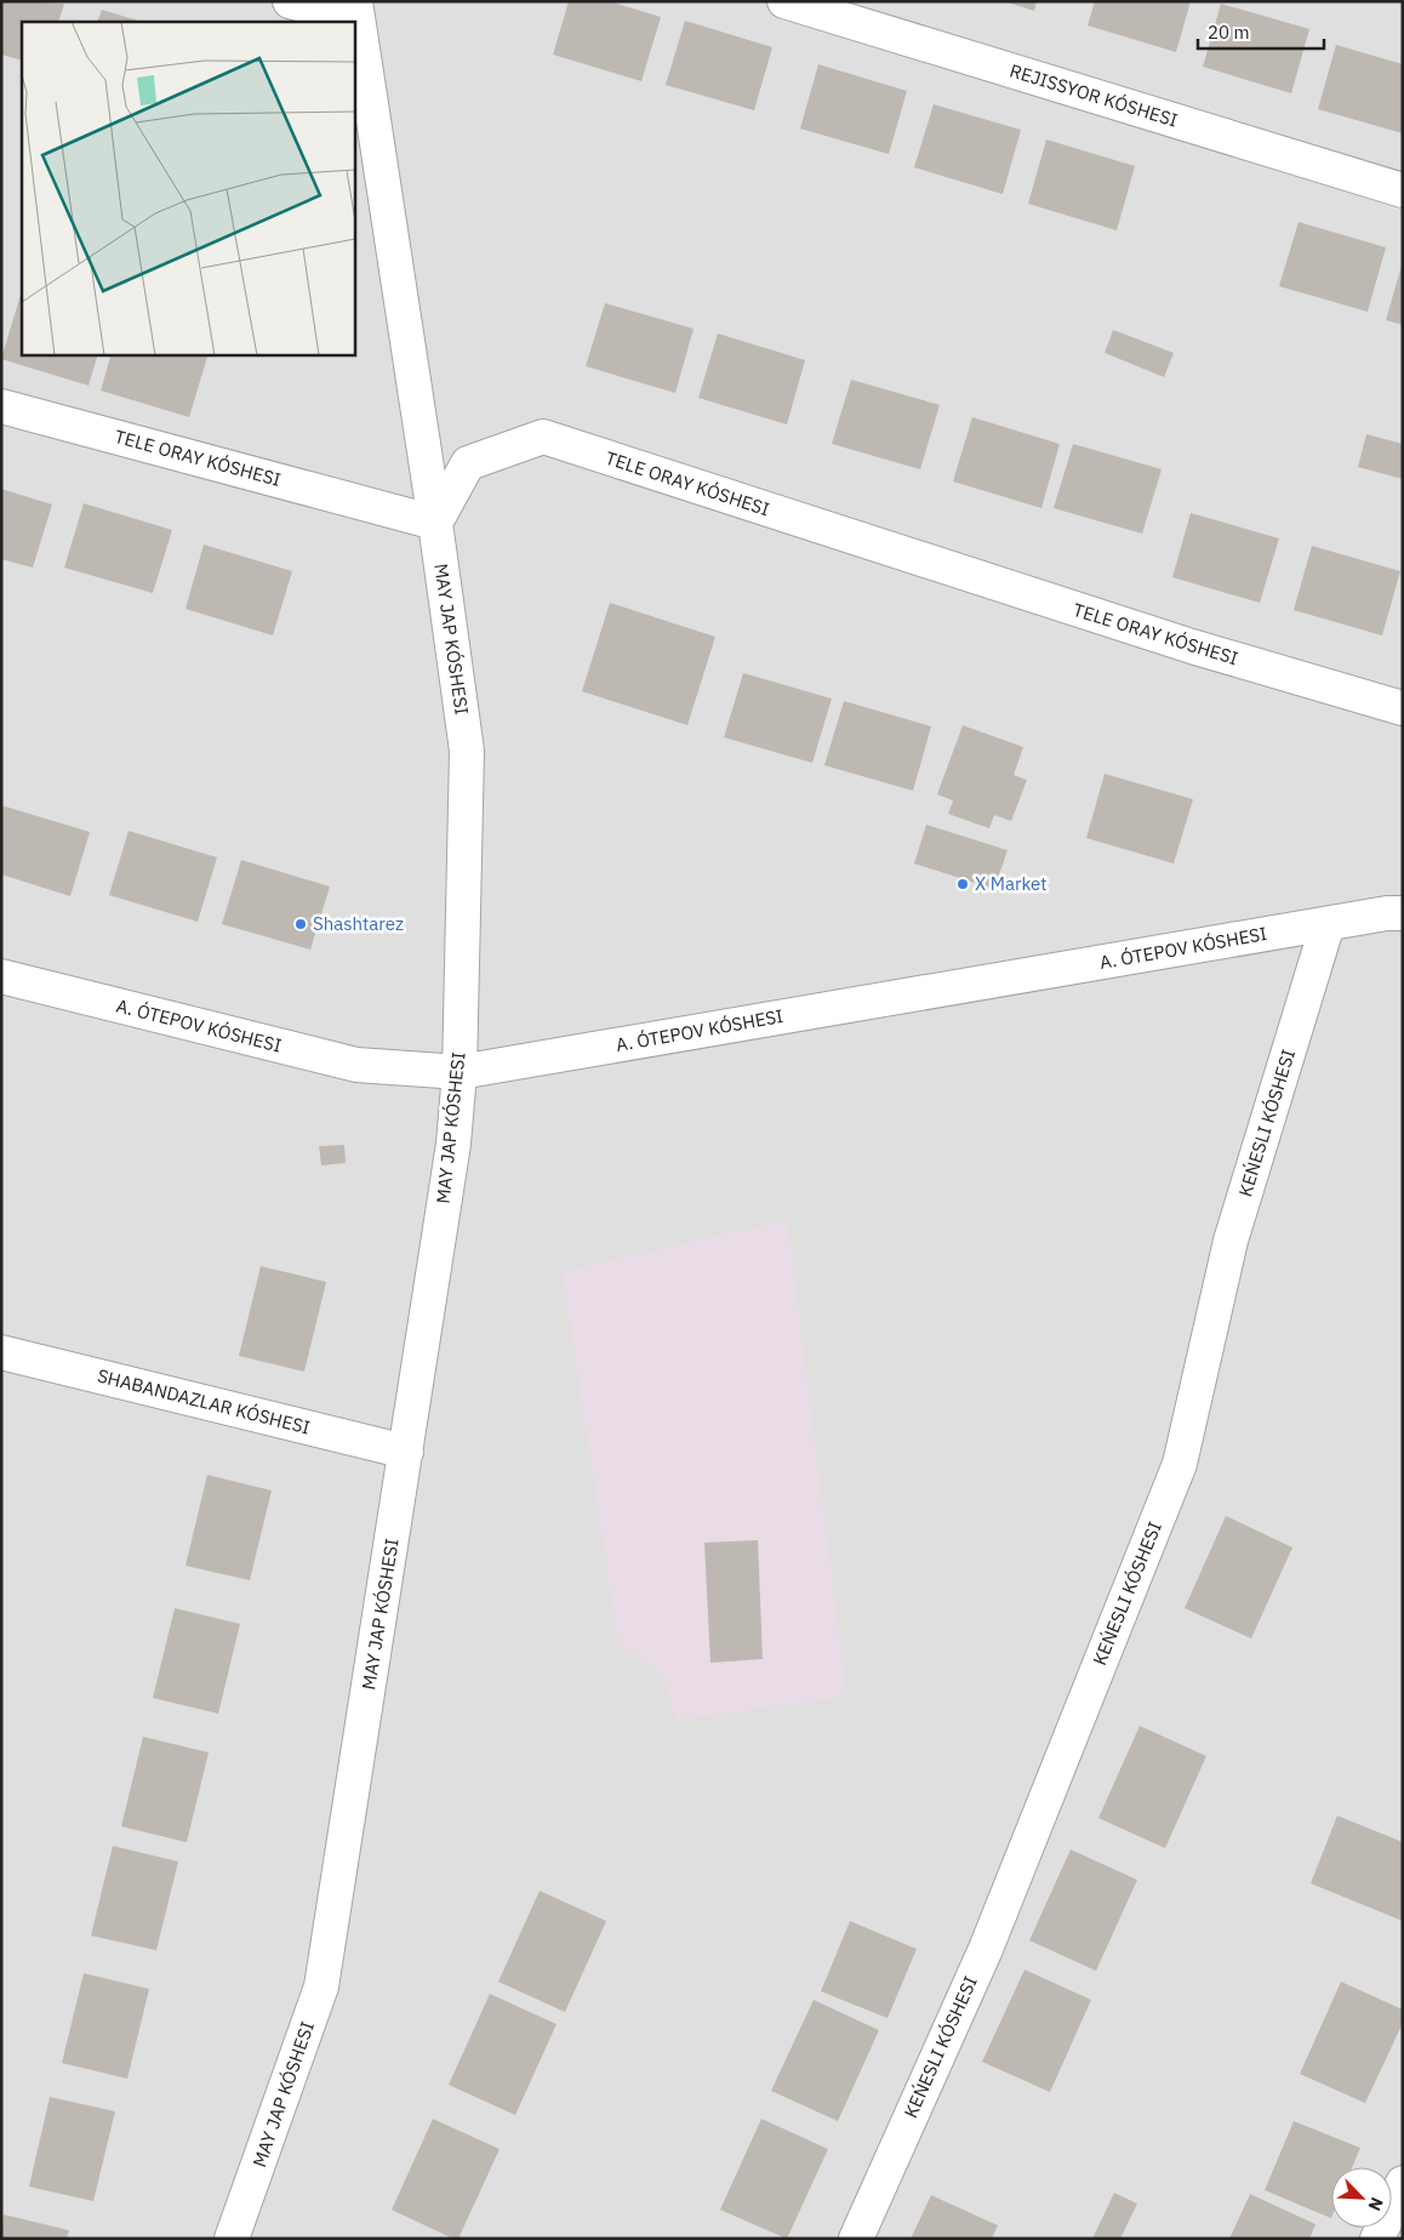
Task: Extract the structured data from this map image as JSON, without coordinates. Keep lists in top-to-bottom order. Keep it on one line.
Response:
{"streets":{"street":["REJISSYOR KÓSHESI","TELE ORAY KÓSHESI","MAY JAP KÓSHESI","A. ÓTEPOV KÓSHESI","KEŃESLI KÓSHESI","SHABANDAZLAR KÓSHESI"]},"crossings":[["TELE ORAY KÓSHESI","MAY JAP KÓSHESI"],["MAY JAP KÓSHESI","A. ÓTEPOV KÓSHESI"],["MAY JAP KÓSHESI","SHABANDAZLAR KÓSHESI"],["A. ÓTEPOV KÓSHESI","KEŃESLI KÓSHESI"]],"places":["X Market","Shashtarez"],"scale_bar":"20 m","north":"bottom right"}
